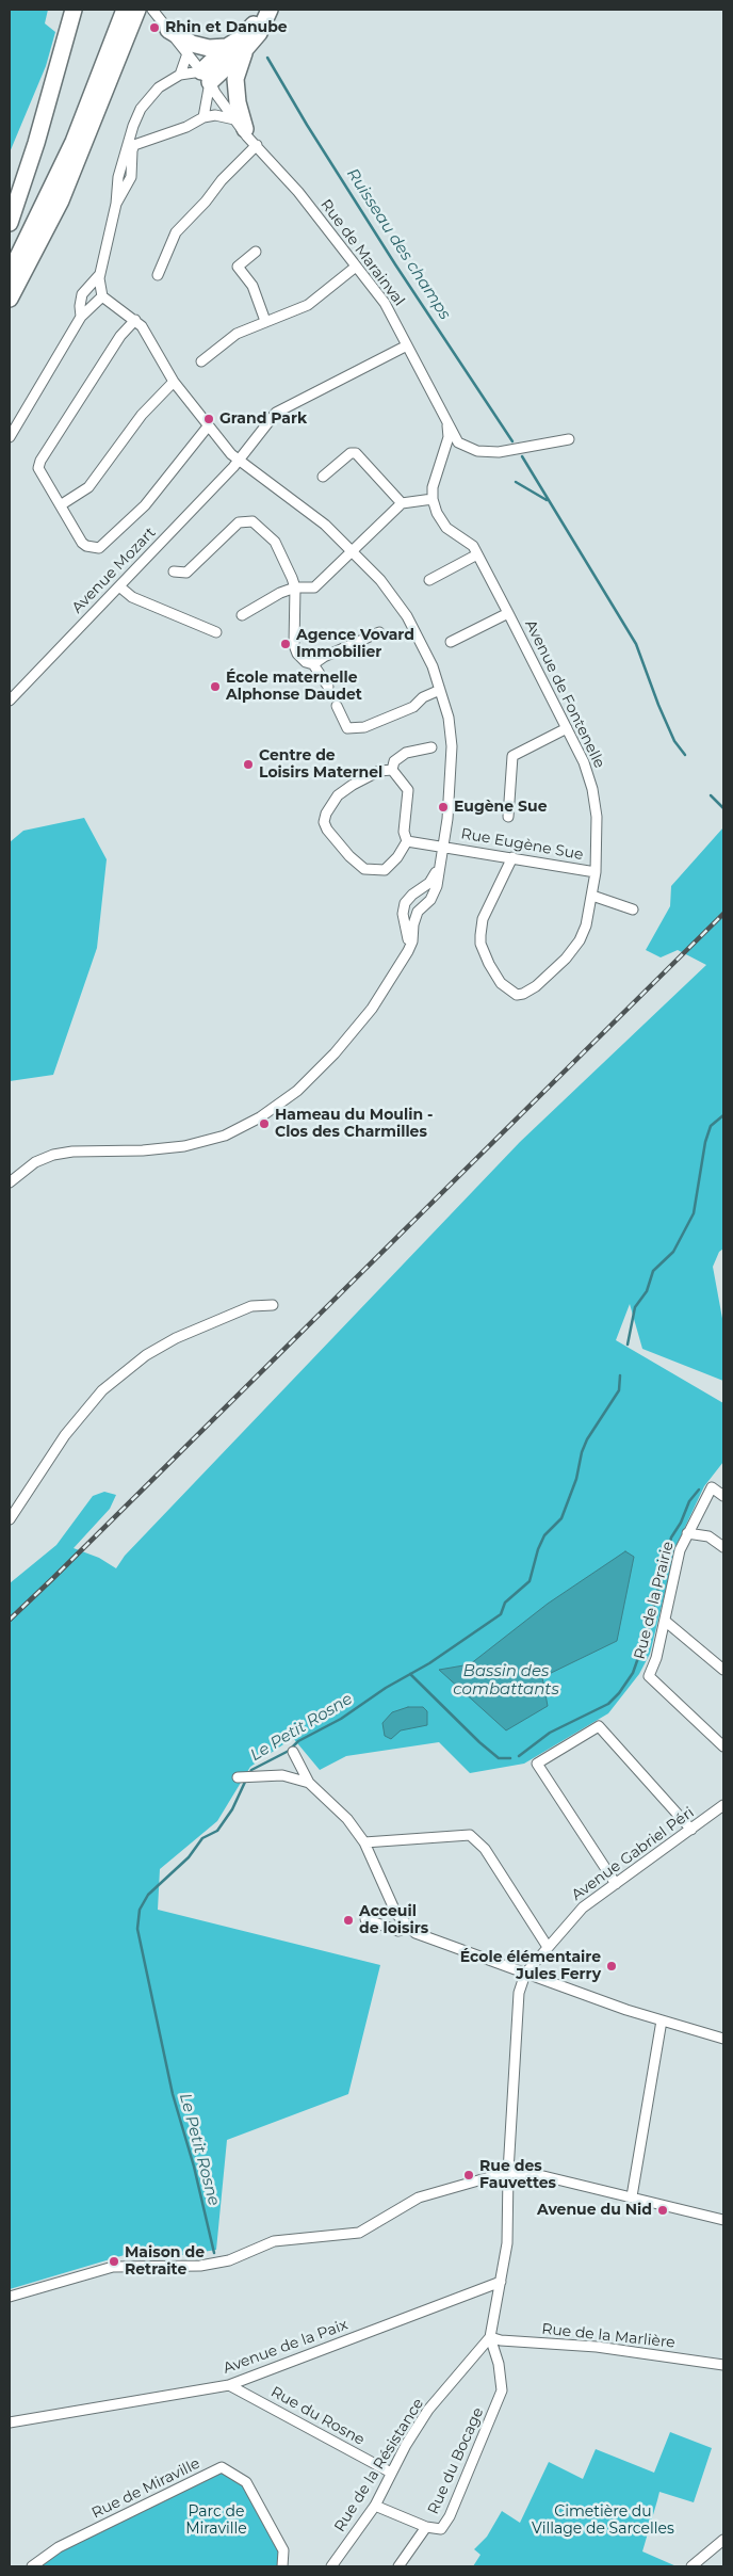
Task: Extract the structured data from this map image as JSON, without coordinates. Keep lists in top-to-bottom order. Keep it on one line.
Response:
{"streets":{"street":["Rue de Marainval","Avenue Mozart","Avenue de Fontenelle","Rue Eugène Sue","Rue de la Prairie","Avenue Gabriel Péri","Rue de la Marlière","Avenue de la Paix","Rue du Rosne","Rue du Bocage","Rue de la Résistance","Rue de Miraville"]},"crossings":[["Rue de Marainval","Avenue Mozart"],["Avenue de Fontenelle","Rue Eugène Sue"],["Avenue Gabriel Péri","Rue de la Résistance"],["Rue de la Marlière","Rue du Bocage"],["Rue de la Marlière","Rue de la Résistance"],["Avenue de la Paix","Rue du Rosne"],["Avenue de la Paix","Rue de la Résistance"],["Rue du Rosne","Rue de la Résistance"],["Rue du Bocage","Rue de la Résistance"]],"water":["Ruisseau des champs","Bassin des combattants","Le Petit Rosne"],"parks":["Parc de Miraville","Cimetière du Village de Sarcelles"],"places":["Rhin et Danube","Grand Park","Agence Vovard Immobilier","École maternelle Alphonse Daudet","Centre de Loisirs Maternel","Eugène Sue","Hameau du Moulin - Clos des Charmilles","Acceuil de loisirs","École élémentaire Jules Ferry","Rue des Fauvettes","Avenue du Nid","Maison de Retraite"]}
